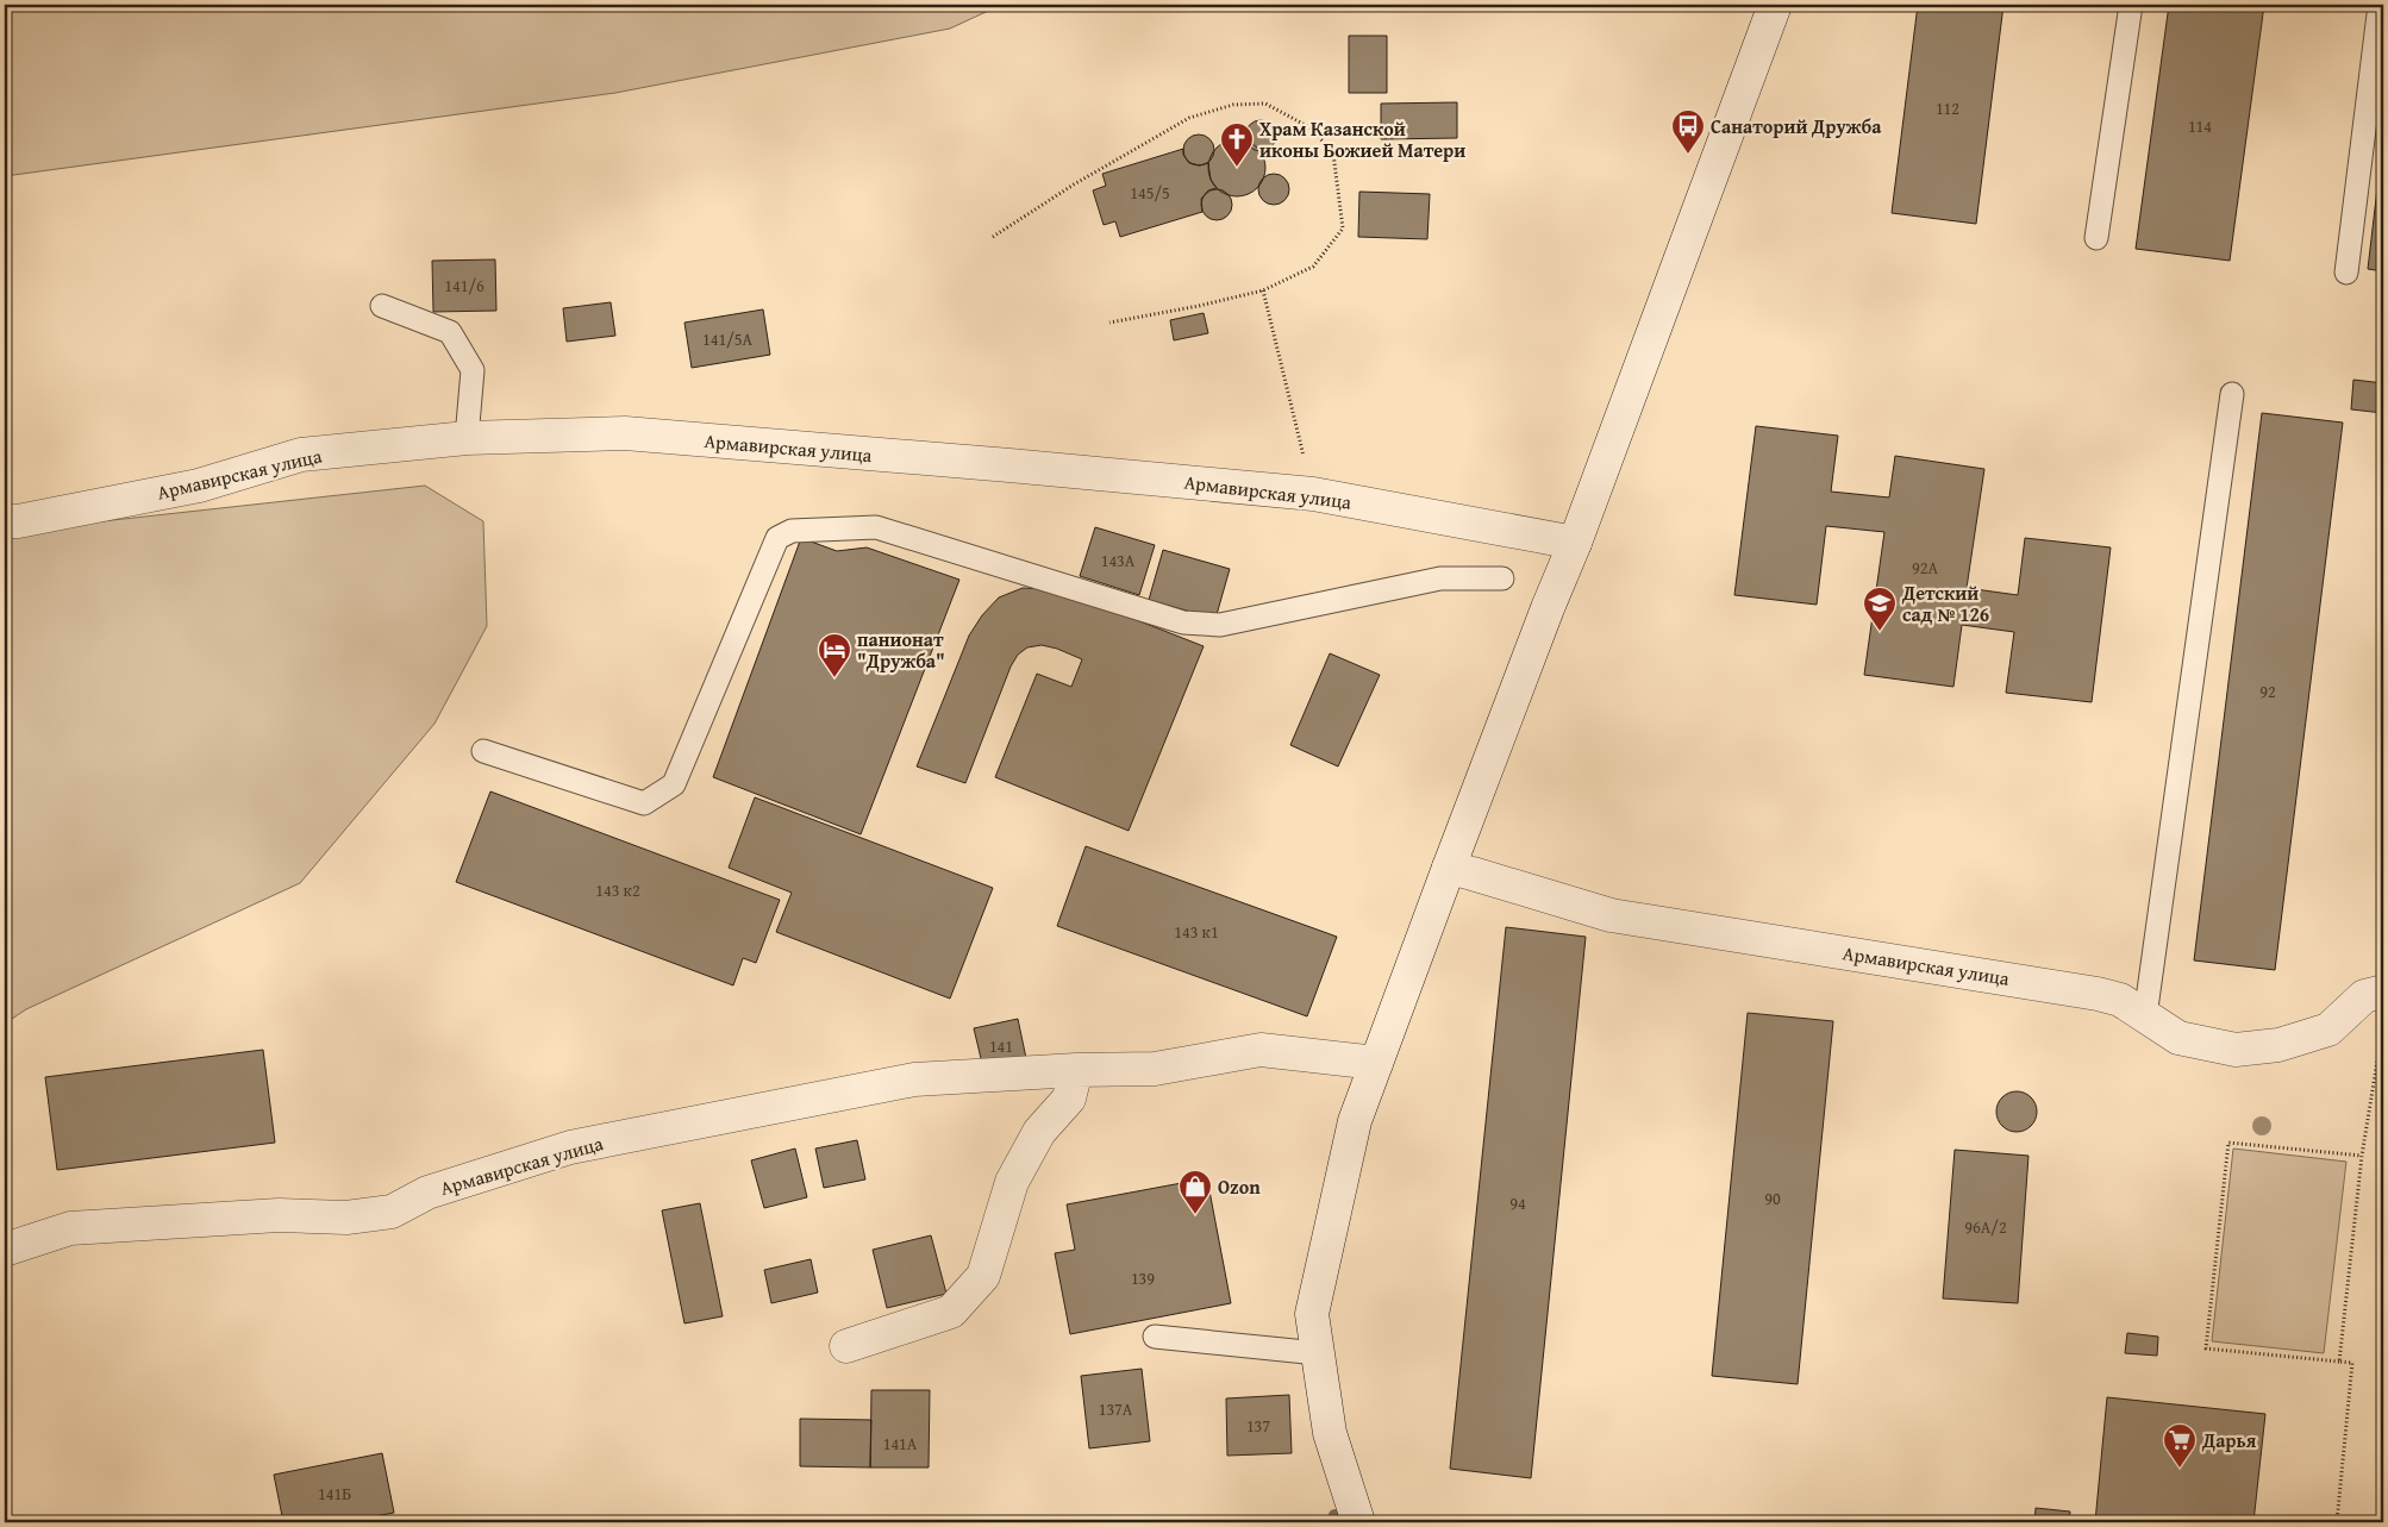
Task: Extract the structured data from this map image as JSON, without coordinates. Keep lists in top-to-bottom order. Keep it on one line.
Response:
{"streets":{"street":["Армавирская улица"]},"places":{"bus stop":["Санаторий Дружба"],"church":["Храм Казанской иконы Божией Матери"],"school or university":["Детский сад № 126"],"hotel":["панионат \"Дружба\""],"shop":["Ozon"],"supermarket":["Дарья"]},"house_numbers":["112","114","145/5","141/6","141/5А","143А","92А","92","143 к2","143 к1","141","90","94","96А/2","139","137А","137","141А","141Б"]}
